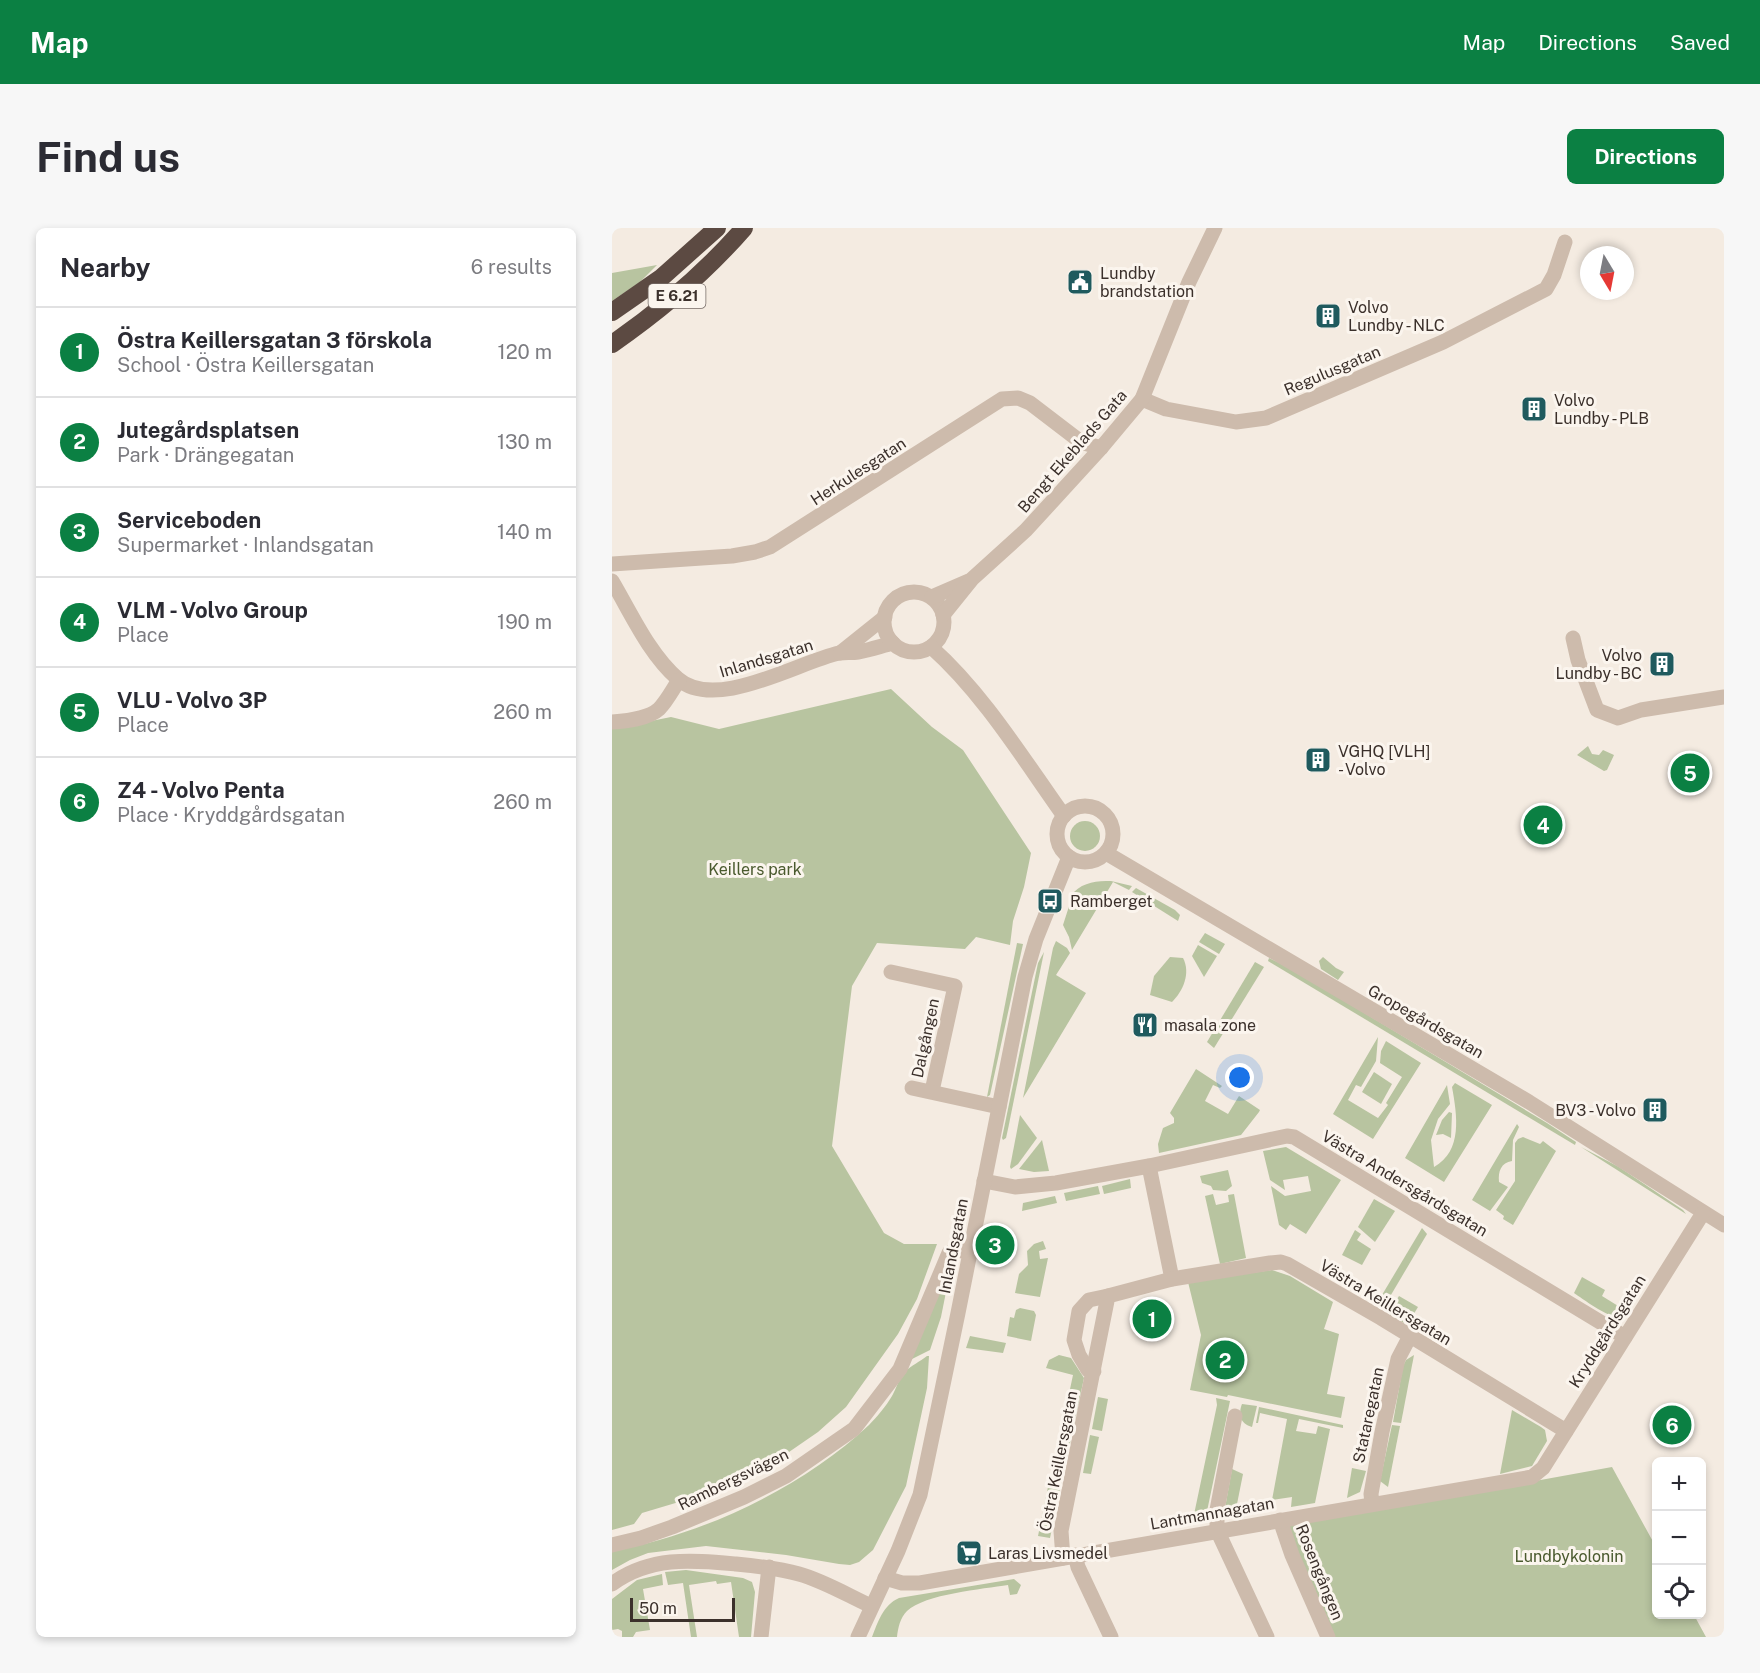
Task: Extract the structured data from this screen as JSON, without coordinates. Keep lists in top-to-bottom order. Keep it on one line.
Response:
{"streets":{"highway":["E 6.21"],"street":["Regulusgatan","Bengt Ekeblads Gata","Herkulesgatan","Inlandsgatan","Gropegårdsgatan","Dalgången","Västra Andersgårdsgatan","Västra Keillersgatan","Kryddgårdsgatan","Stataregatan","Östra Keillersgatan","Rambergsvägen","Lantmannagatan","Rosengången"]},"crossings":[["Regulusgatan","Bengt Ekeblads Gata"],["Bengt Ekeblads Gata","Herkulesgatan"],["Bengt Ekeblads Gata","Inlandsgatan"],["Inlandsgatan","Gropegårdsgatan"],["Inlandsgatan","Dalgången"],["Inlandsgatan","Västra Andersgårdsgatan"],["Inlandsgatan","Rambergsvägen"],["Inlandsgatan","Lantmannagatan"],["Gropegårdsgatan","Kryddgårdsgatan"],["Västra Andersgårdsgatan","Kryddgårdsgatan"],["Västra Keillersgatan","Kryddgårdsgatan"],["Västra Keillersgatan","Stataregatan"],["Västra Keillersgatan","Östra Keillersgatan"],["Kryddgårdsgatan","Lantmannagatan"],["Stataregatan","Lantmannagatan"],["Östra Keillersgatan","Lantmannagatan"],["Lantmannagatan","Rosengången"]],"parks":["Keillers park","Lundbykolonin"],"places":{"public building":["Lundby brandstation"],"building":["Volvo Lundby - NLC","Volvo Lundby - PLB","Volvo Lundby - BC","VGHQ [VLH] - Volvo","BV3 - Volvo"],"bus stop":["Ramberget"],"restaurant":["masala zone"],"supermarket":["Laras Livsmedel"]},"scale_bar":"50 m","north":"bottom","page":{"header":"Map","nav":["Map","Directions","Saved"],"buttons":"Directions","title":"Find us","heading":["Nearby","6 results"],"list":[{"mark":"1","name":"Östra Keillersgatan 3 förskola","note":"School · Östra Keillersgatan","value":"120 m"},{"mark":"2","name":"Jutegårdsplatsen","note":"Park · Drängegatan","value":"130 m"},{"mark":"3","name":"Serviceboden","note":"Supermarket · Inlandsgatan","value":"140 m"},{"mark":"4","name":"VLM - Volvo Group","note":"Place","value":"190 m"},{"mark":"5","name":"VLU - Volvo 3P","note":"Place","value":"260 m"},{"mark":"6","name":"Z4 - Volvo Penta","note":"Place · Kryddgårdsgatan","value":"260 m"}],"pins":["5","4","3","1","2","6"],"map_buttons":["+","−"],"scale":"50 m"}}
